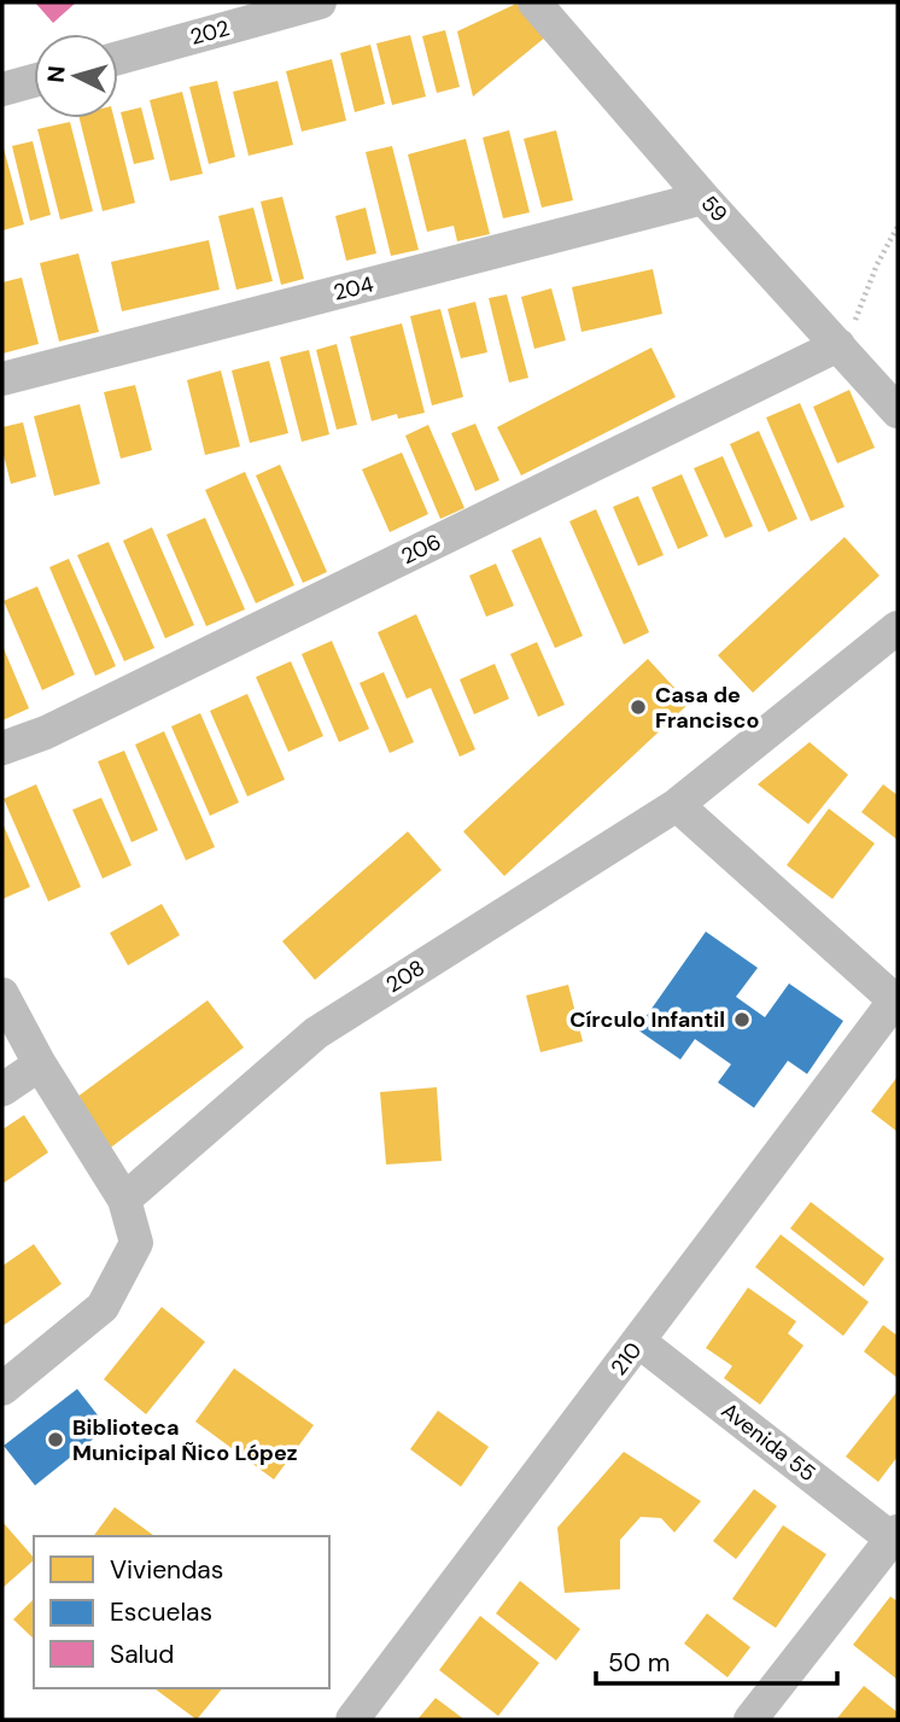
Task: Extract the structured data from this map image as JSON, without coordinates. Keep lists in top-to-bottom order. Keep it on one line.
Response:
{"streets":{"street":["202","59","204","206","208","210","Avenida 55"]},"crossings":[["59","204"],["59","206"],["210","Avenida 55"]],"places":["Casa de Francisco","Círculo Infantil","Biblioteca Municipal Ñico López"],"legend":["Viviendas","Escuelas","Salud"],"scale_bar":"50 m","north":"left"}
